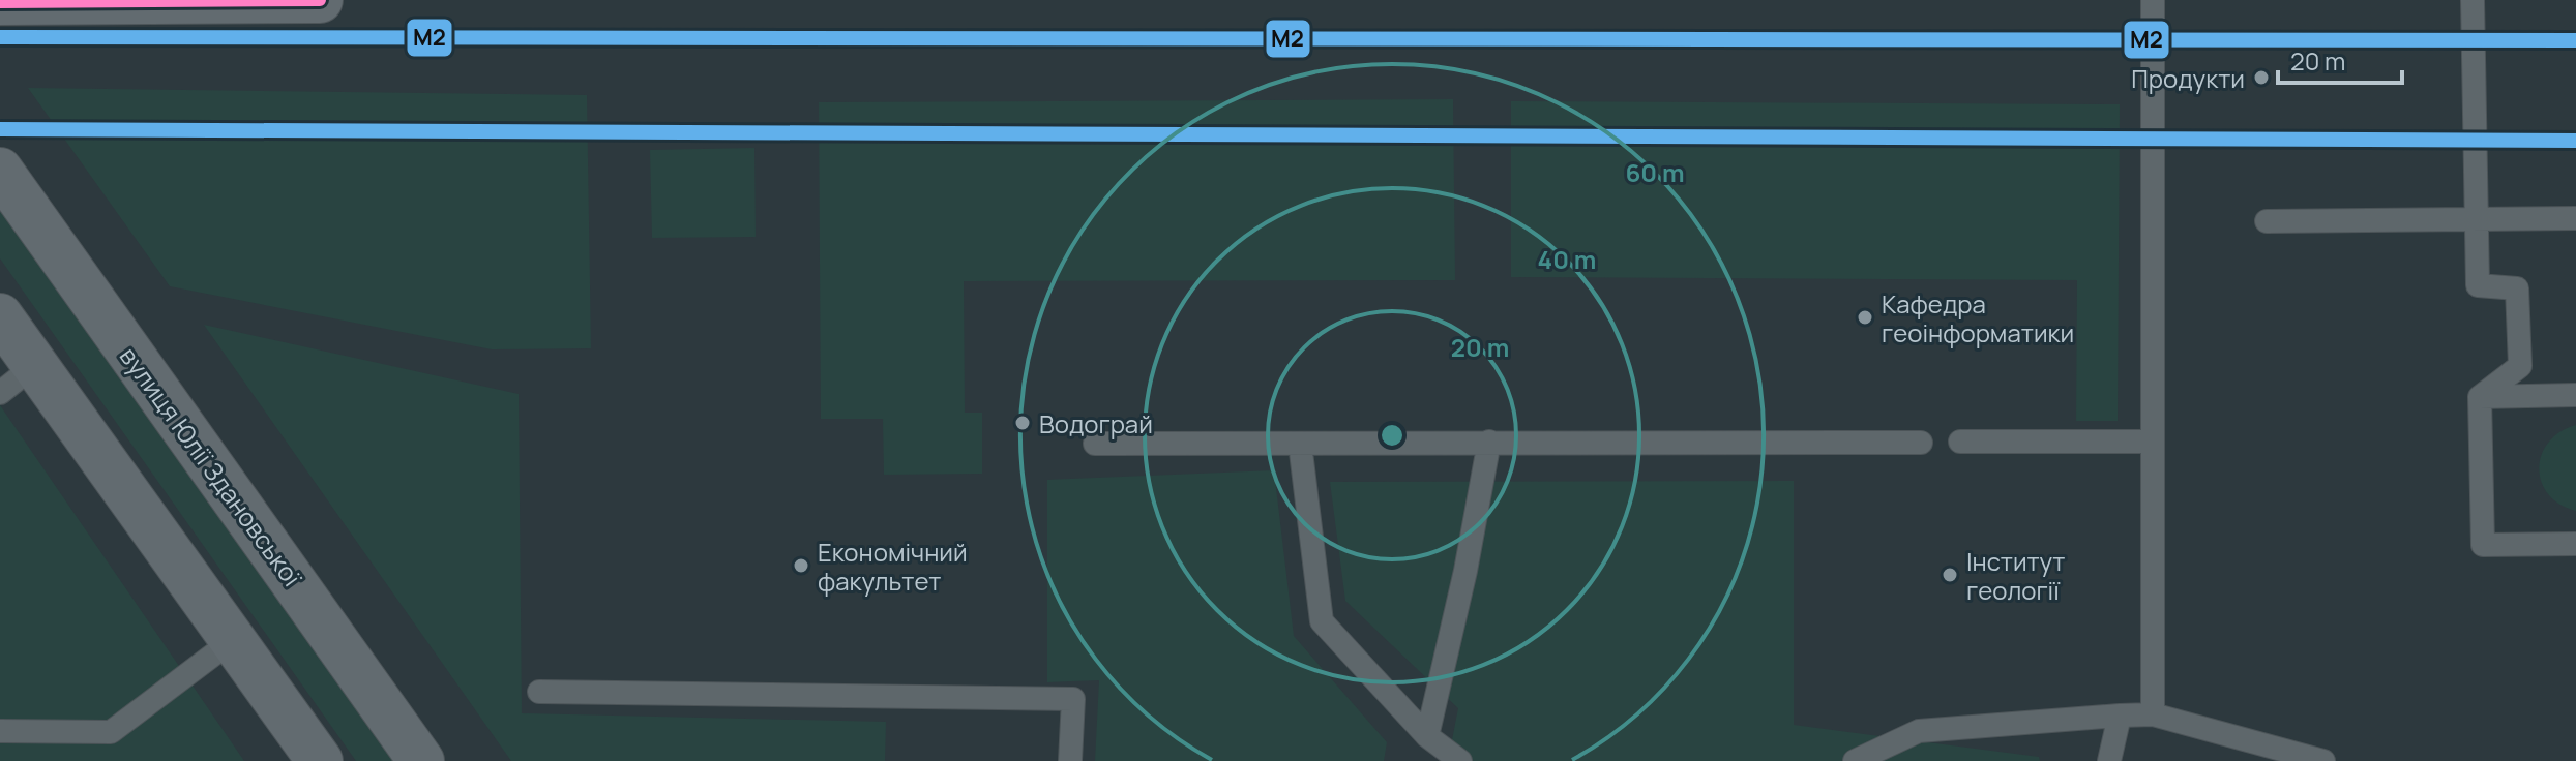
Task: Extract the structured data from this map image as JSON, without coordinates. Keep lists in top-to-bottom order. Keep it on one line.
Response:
{"streets":{"street":["вулиця Юлії Здановської"]},"places":["Продукти","Кафедра геоінформатики","Водограй","Економічний факультет","Інститут геології"],"lines":["transit line M2"],"scale_bar":"20 m","rings":["60 m","40 m","20 m"]}
